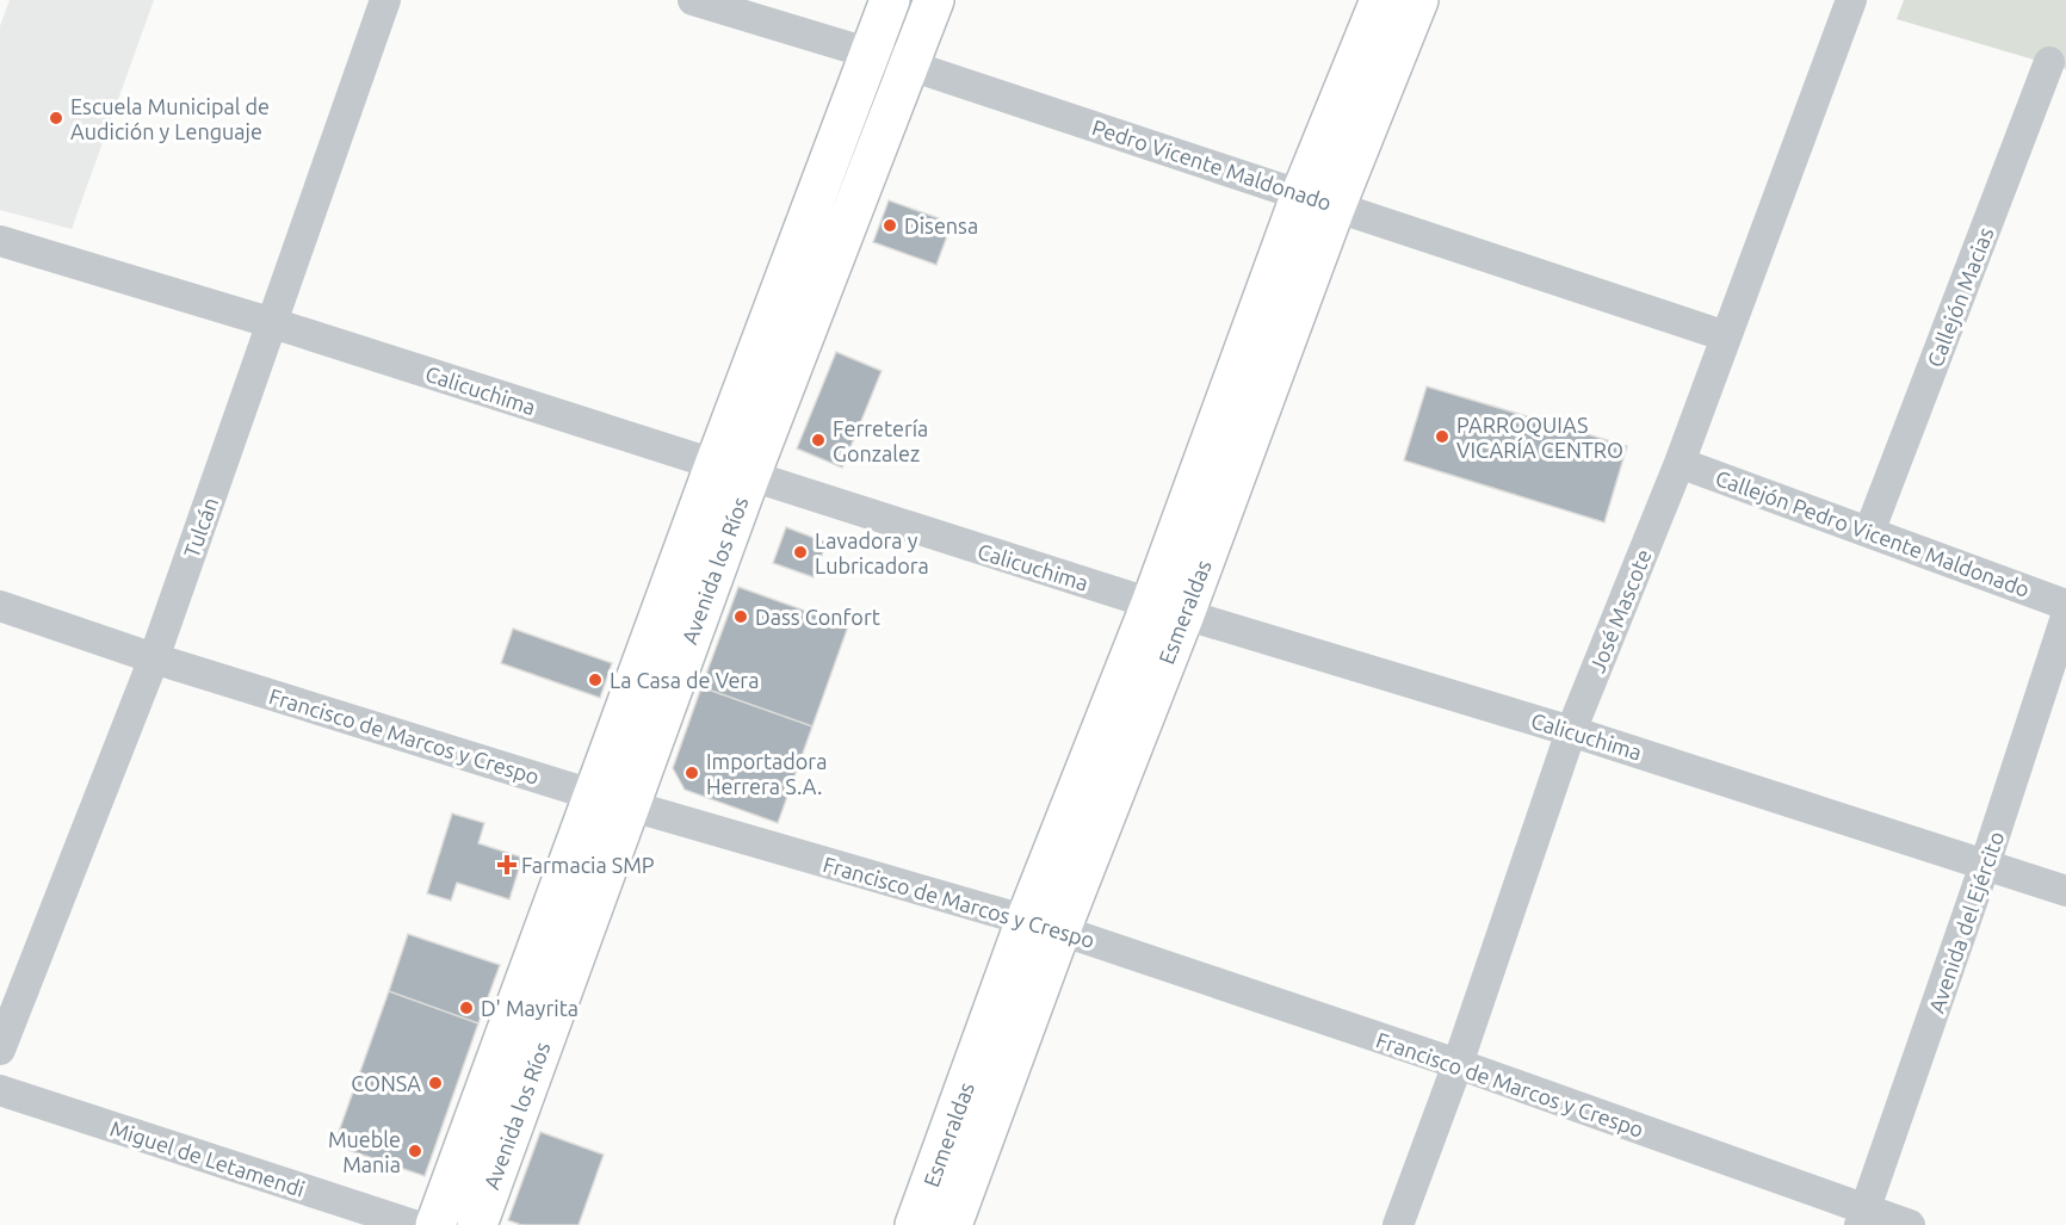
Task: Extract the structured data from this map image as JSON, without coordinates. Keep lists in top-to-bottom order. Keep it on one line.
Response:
{"streets":{"main road":["Avenida los Ríos","Esmeraldas"],"street":["Pedro Vicente Maldonado","Callejón Macias","Calicuchima","Tulcán","Callejón Pedro Vicente Maldonado","José Mascote","Francisco de Marcos y Crespo","Avenida del Ejército","Miguel de Letamendi"]},"crossings":[["Pedro Vicente Maldonado","Avenida los Ríos"],["Pedro Vicente Maldonado","José Mascote"],["Pedro Vicente Maldonado","Esmeraldas"],["Callejón Macias","Callejón Pedro Vicente Maldonado"],["Calicuchima","Tulcán"],["Calicuchima","Avenida los Ríos"],["Calicuchima","José Mascote"],["Calicuchima","Esmeraldas"],["Calicuchima","Avenida del Ejército"],["Tulcán","Francisco de Marcos y Crespo"],["Callejón Pedro Vicente Maldonado","José Mascote"],["Avenida los Ríos","Francisco de Marcos y Crespo"],["José Mascote","Francisco de Marcos y Crespo"],["Esmeraldas","Francisco de Marcos y Crespo"],["Francisco de Marcos y Crespo","Avenida del Ejército"]],"places":{"other":["Escuela Municipal de Audición y Lenguaje","Disensa","PARROQUIAS VICARÍA CENTRO","Ferretería Gonzalez","Lavadora y Lubricadora","Dass Confort","La Casa de Vera","Importadora Herrera S.A.","D' Mayrita","CONSA","Mueble Mania"],"health":["Farmacia SMP"]}}
